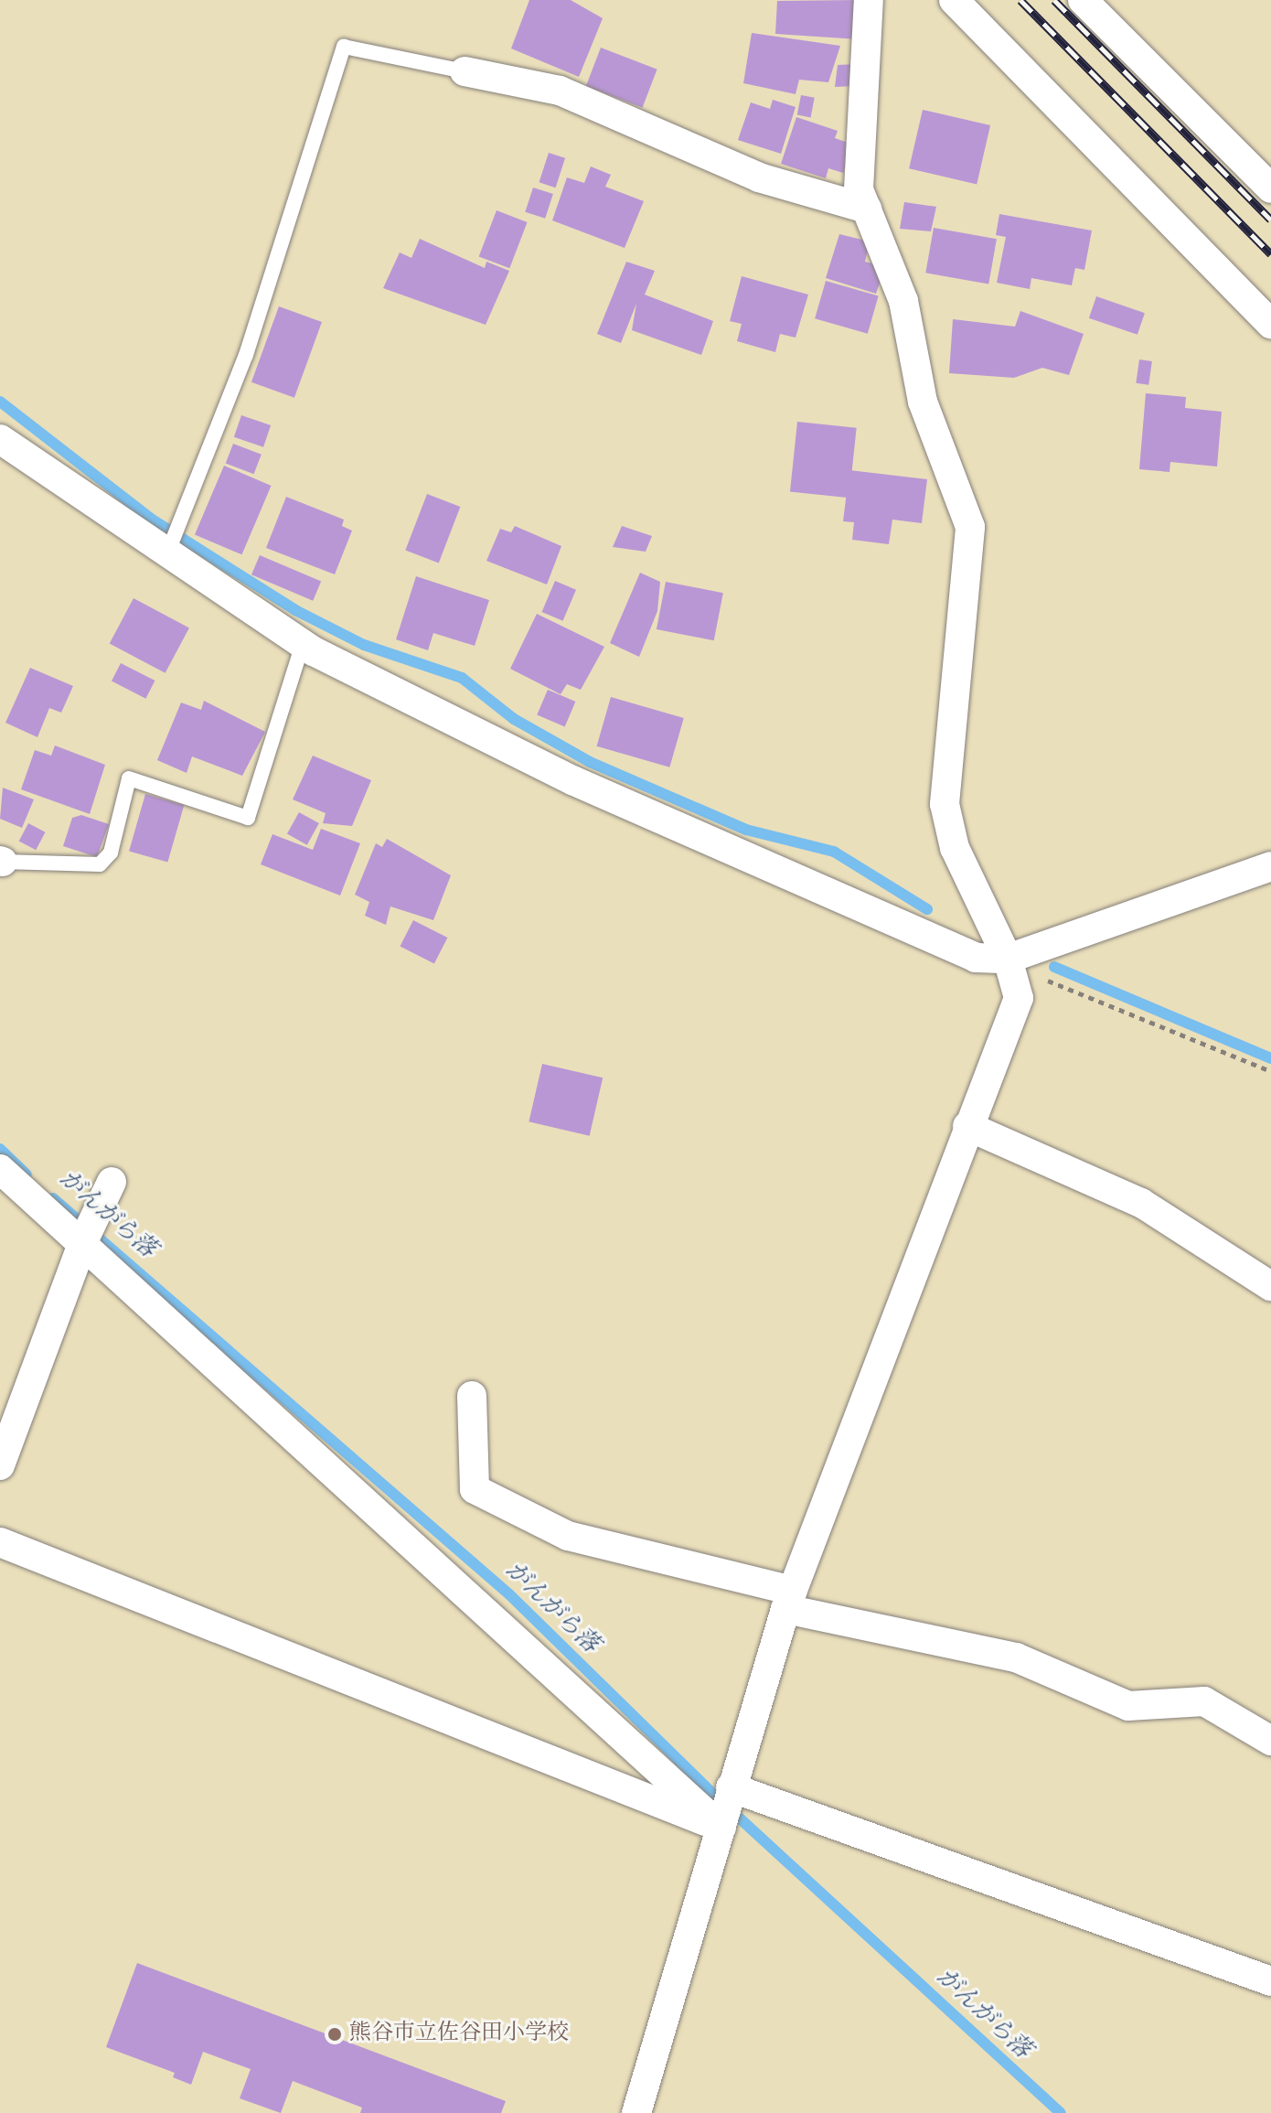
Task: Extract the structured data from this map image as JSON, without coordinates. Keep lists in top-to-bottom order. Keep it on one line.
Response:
{"water":["がんがら落"],"places":["熊谷市立佐谷田小学校"]}
